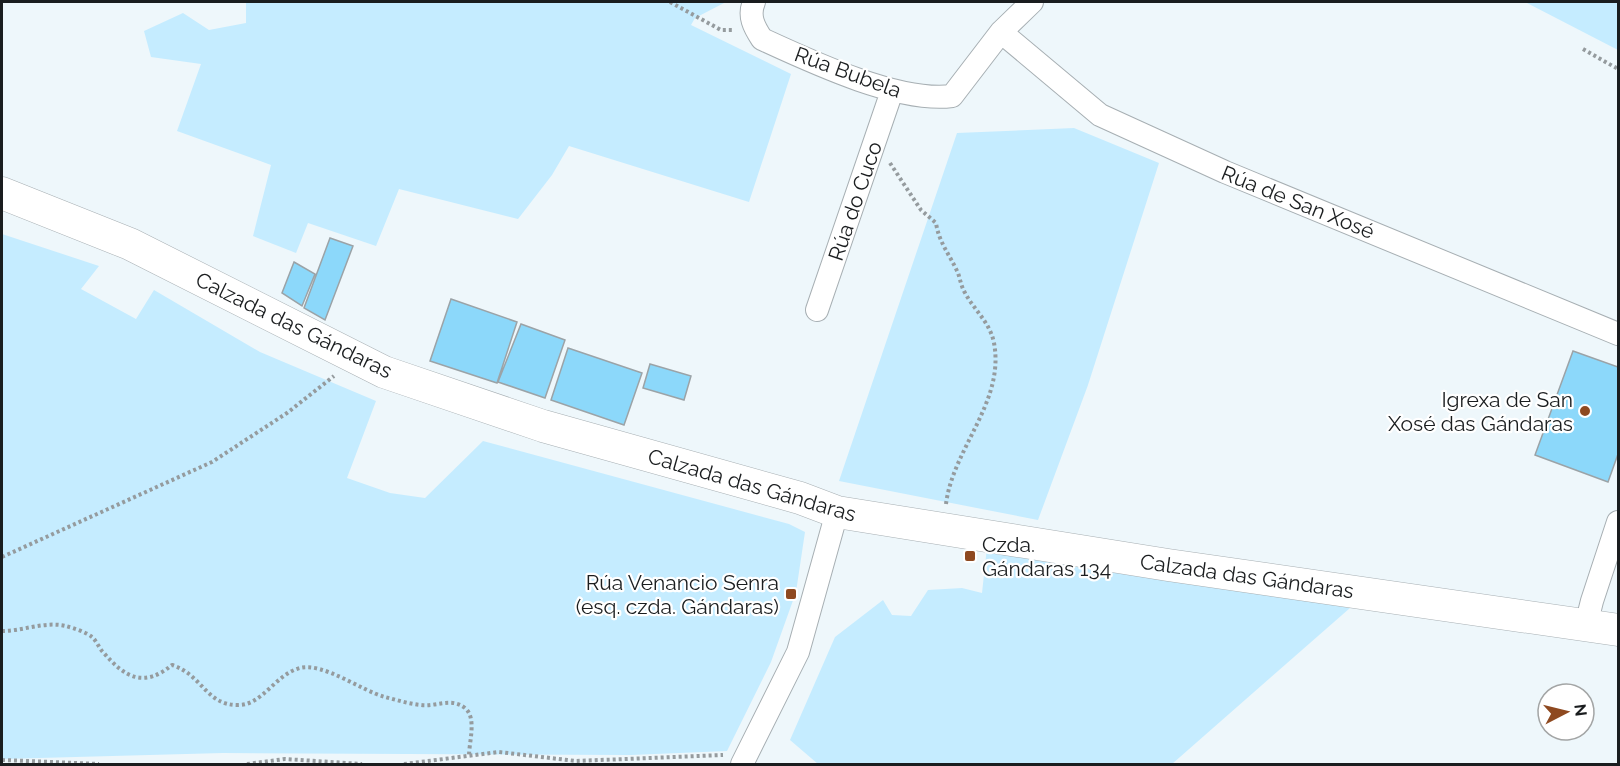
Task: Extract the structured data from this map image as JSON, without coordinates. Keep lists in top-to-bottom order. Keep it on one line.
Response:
{"streets":{"main road":["Calzada das Gándaras"],"street":["Rúa Bubela","Rúa do Cuco","Rúa de San Xosé"]},"crossings":[["Rúa Bubela","Rúa do Cuco"],["Rúa Bubela","Rúa de San Xosé"]],"places":{"other":["Igrexa de San Xosé das Gándaras"],"transit":["Czda. Gándaras 134","Rúa Venancio Senra (esq. czda. Gándaras)"]},"north":"right"}
